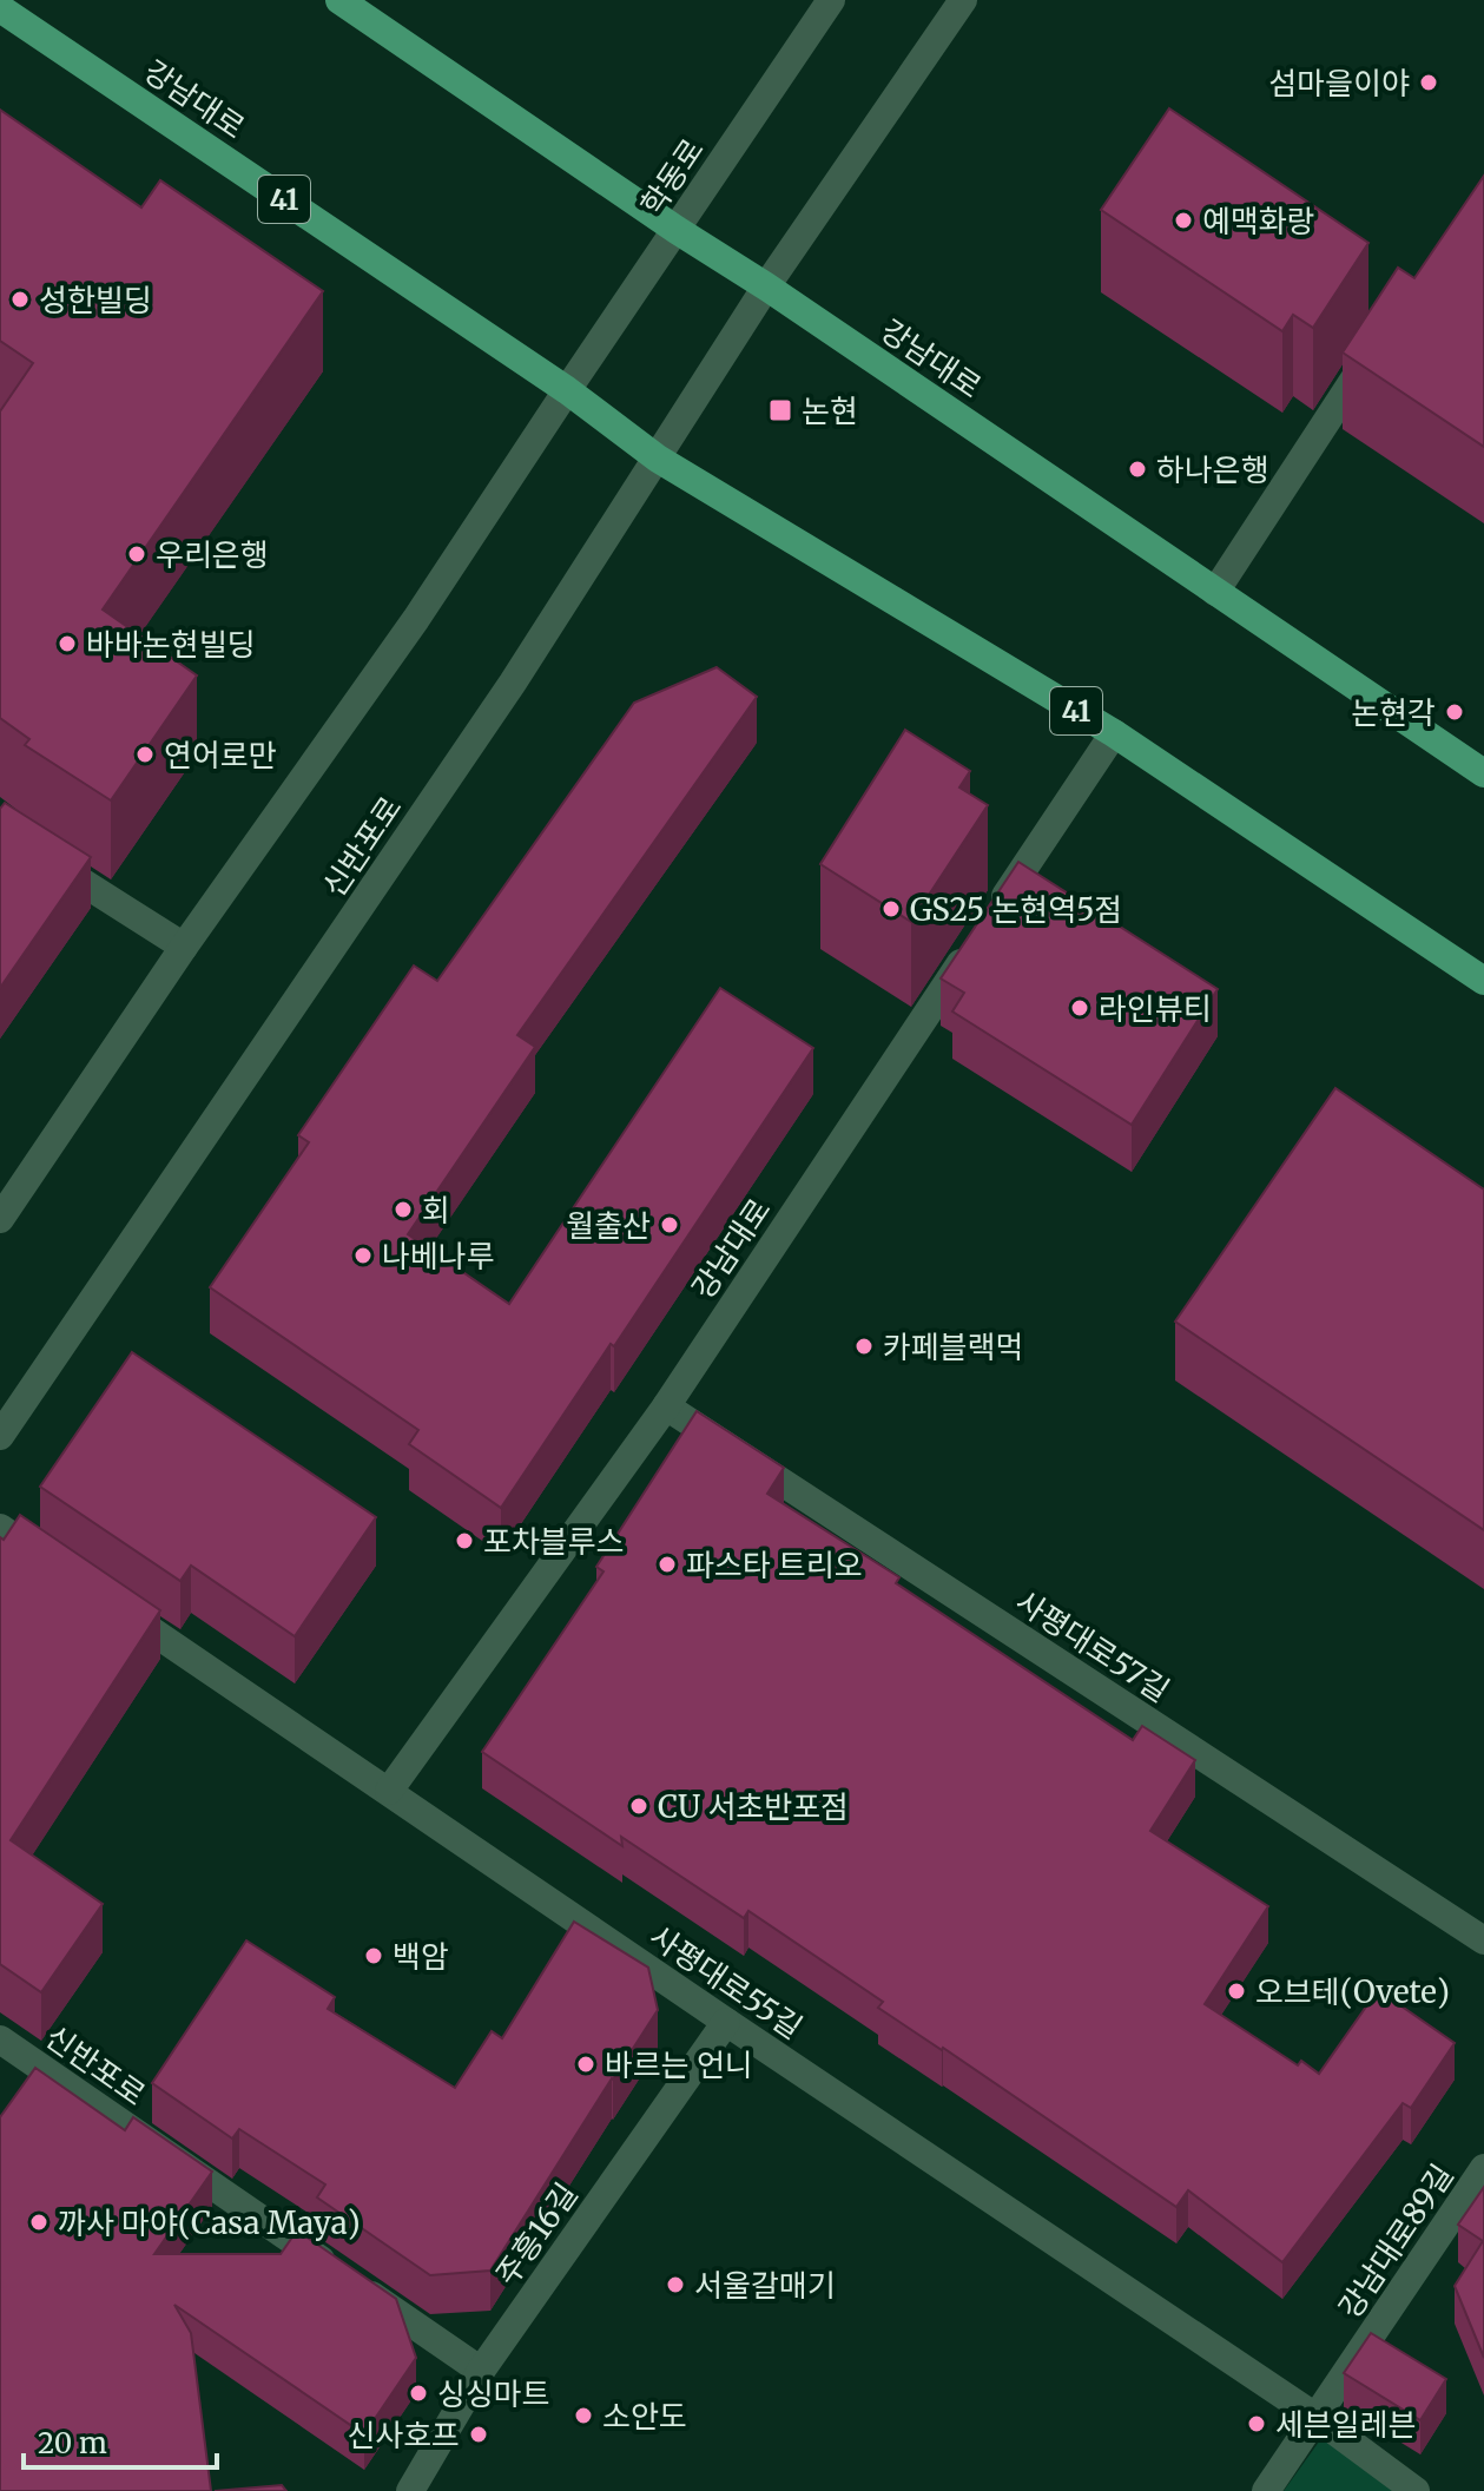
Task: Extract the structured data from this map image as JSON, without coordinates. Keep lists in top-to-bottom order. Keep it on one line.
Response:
{"streets":{"main road":["강남대로","41"],"street":["학동로","신반포로","사평대로57길","사평대로55길","주흥16길","강남대로89길"]},"crossings":[["강남대로","학동로"],["강남대로","신반포로"],["강남대로","사평대로57길"],["강남대로","사평대로55길"],["신반포로","주흥16길"],["사평대로55길","주흥16길"],["사평대로55길","강남대로89길"]],"places":{"other":["섬마을이야","예맥화랑","성한빌딩","하나은행","우리은행","바바논현빌딩","논현각","연어로만","GS25 논현역5점","라인뷰티","회","월출산","나베나루","카페블랙먹","포차블루스","파스타 트리오","CU 서초반포점","백암","오브테(Ovete)","바르는 언니","까사 마야(Casa Maya)","서울갈매기","싱싱마트","소안도","세븐일레븐","신사호프"],"transit":["논현"]},"scale_bar":"20 m"}
